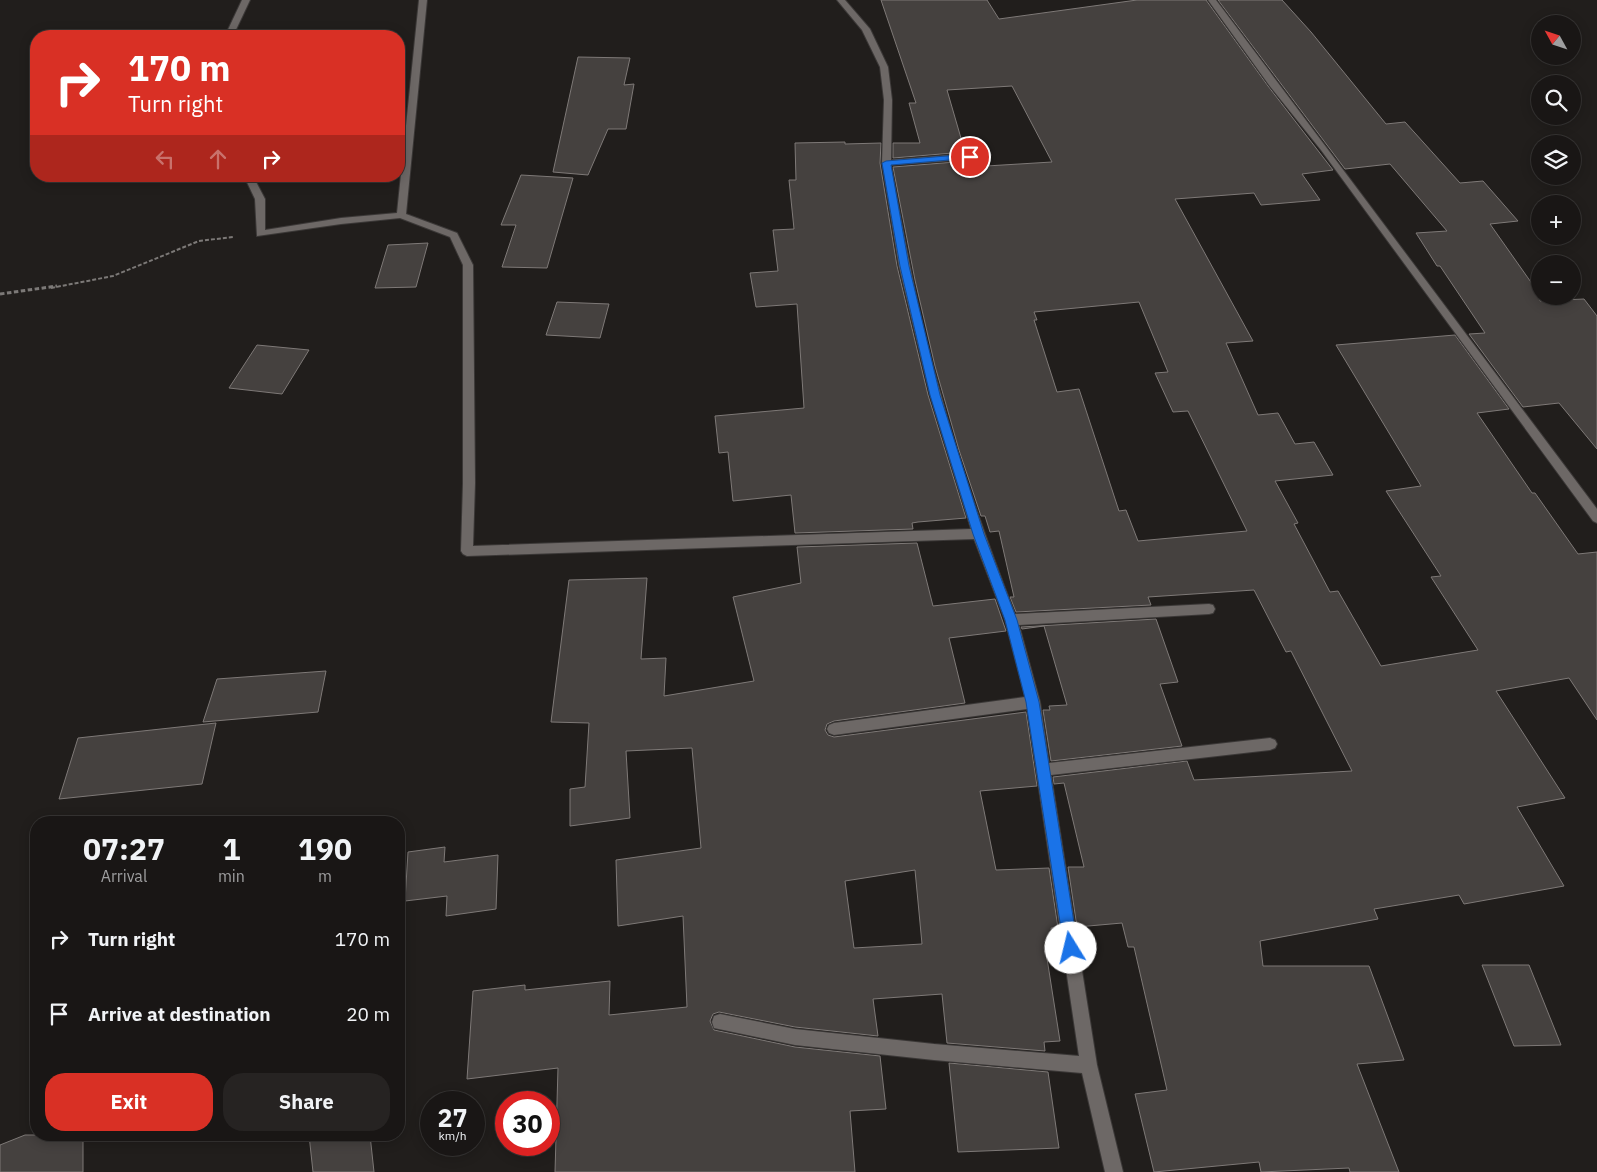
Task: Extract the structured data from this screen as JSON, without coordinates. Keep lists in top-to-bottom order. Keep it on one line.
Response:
{"north":"top left","page":{"map_buttons":["+","−"],"turn":["170 m","Turn right"],"eta":["07:27","Arrival","1","min","190","m"],"list":[{"name":"Turn right","value":"170 m"},{"name":"Arrive at destination","value":"20 m"}],"buttons":["Exit","Share"],"speed":"27 km/h","limit":"30"}}
